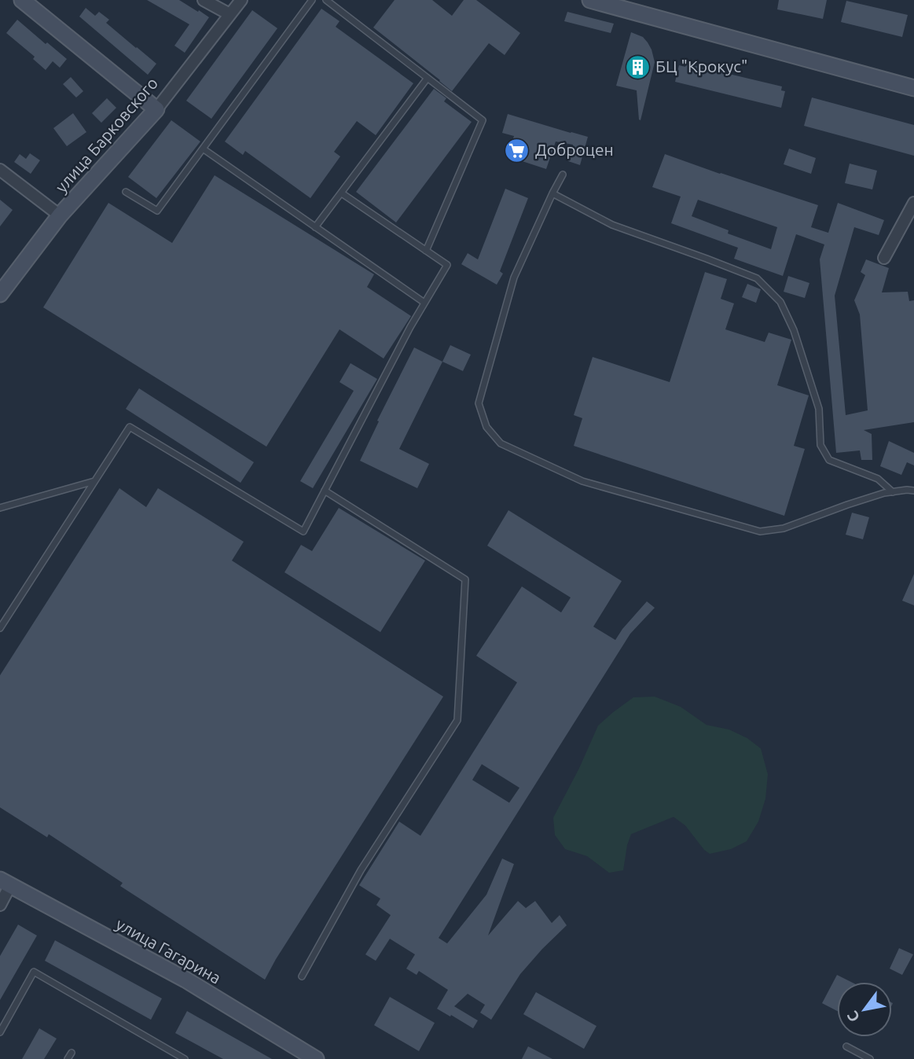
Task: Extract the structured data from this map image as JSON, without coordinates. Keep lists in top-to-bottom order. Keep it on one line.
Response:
{"streets":{"street":["улица Барковского","улица Гагарина"]},"places":{"building":["БЦ \"Крокус\""],"supermarket":["Доброцен"]},"north":"bottom left"}
